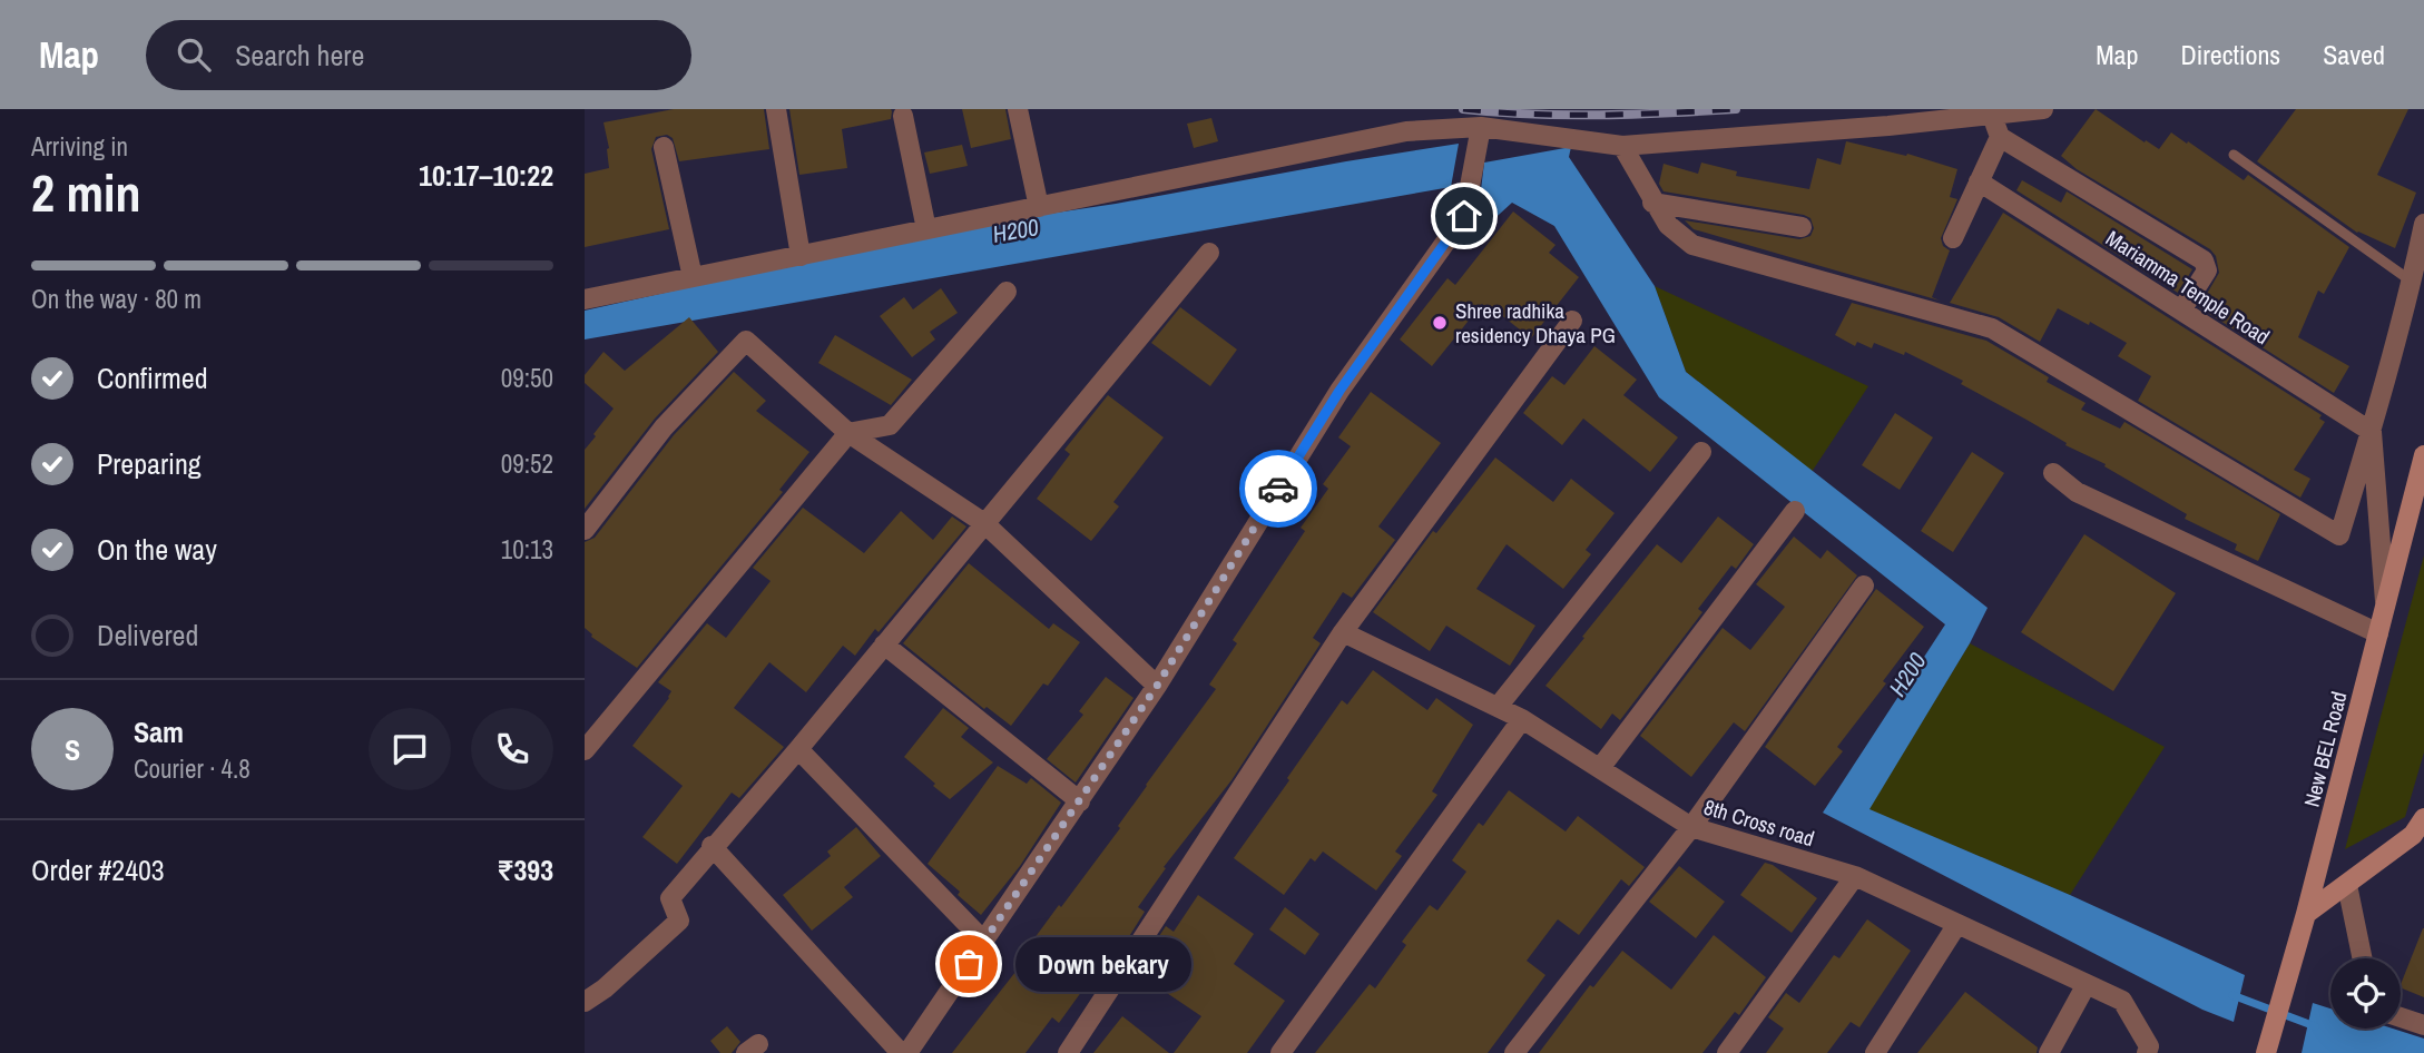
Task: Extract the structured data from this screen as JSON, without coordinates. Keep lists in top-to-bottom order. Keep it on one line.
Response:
{"streets":{"main road":["New BEL Road"],"street":["Mariamma Temple Road","8th Cross road"]},"water":["H200"],"places":["Shree radhika residency Dhaya PG","Down bekary"],"page":{"header":"Map","search":"Search here","nav":["Map","Directions","Saved"],"heading":["2 min","Arriving in","10:17–10:22"],"panel":["Sam","Courier · 4.8","Order #2403","₹393"],"bar":"On the way · 80 m","list":[["Confirmed","09:50"],["Preparing","09:52"],["On the way","10:13"],"Delivered"],"round":"S","bubble":"Down bekary"}}
